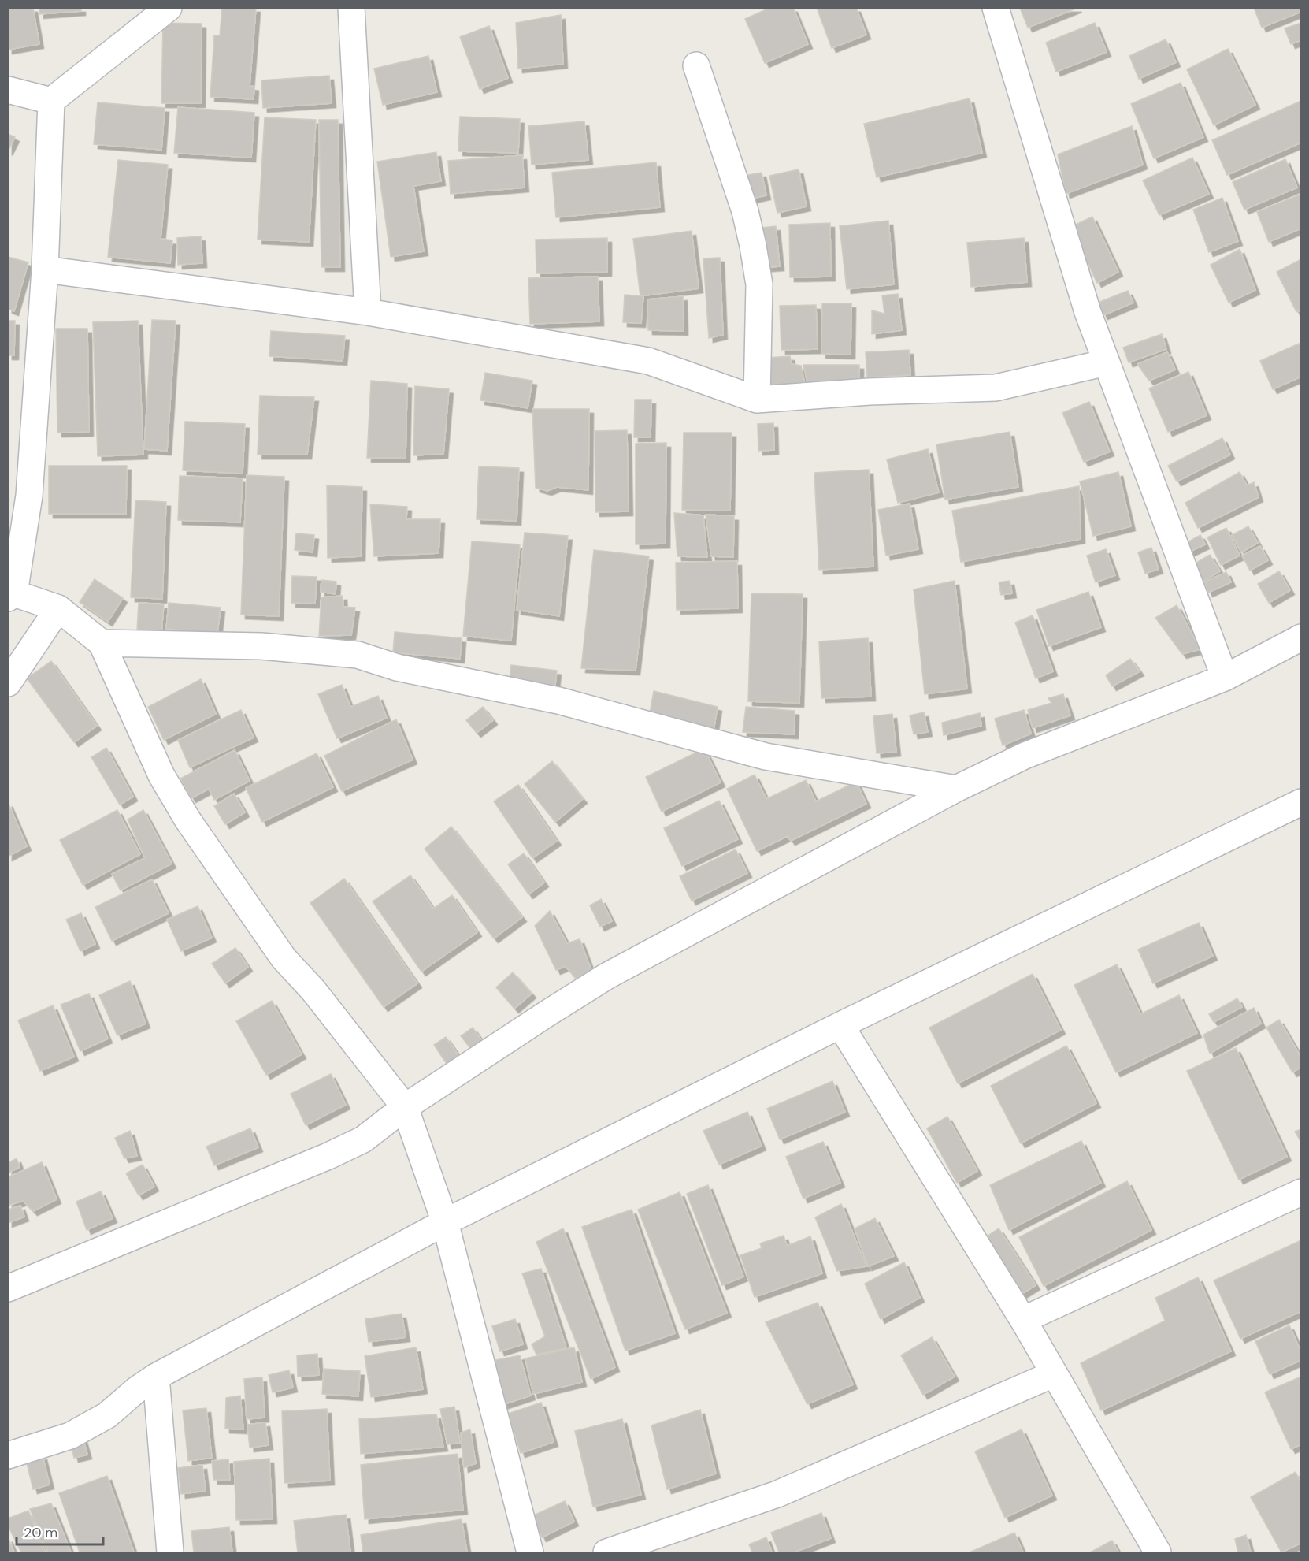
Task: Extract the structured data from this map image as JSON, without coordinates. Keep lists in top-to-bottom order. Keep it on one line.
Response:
{"scale_bar":"20 m"}
